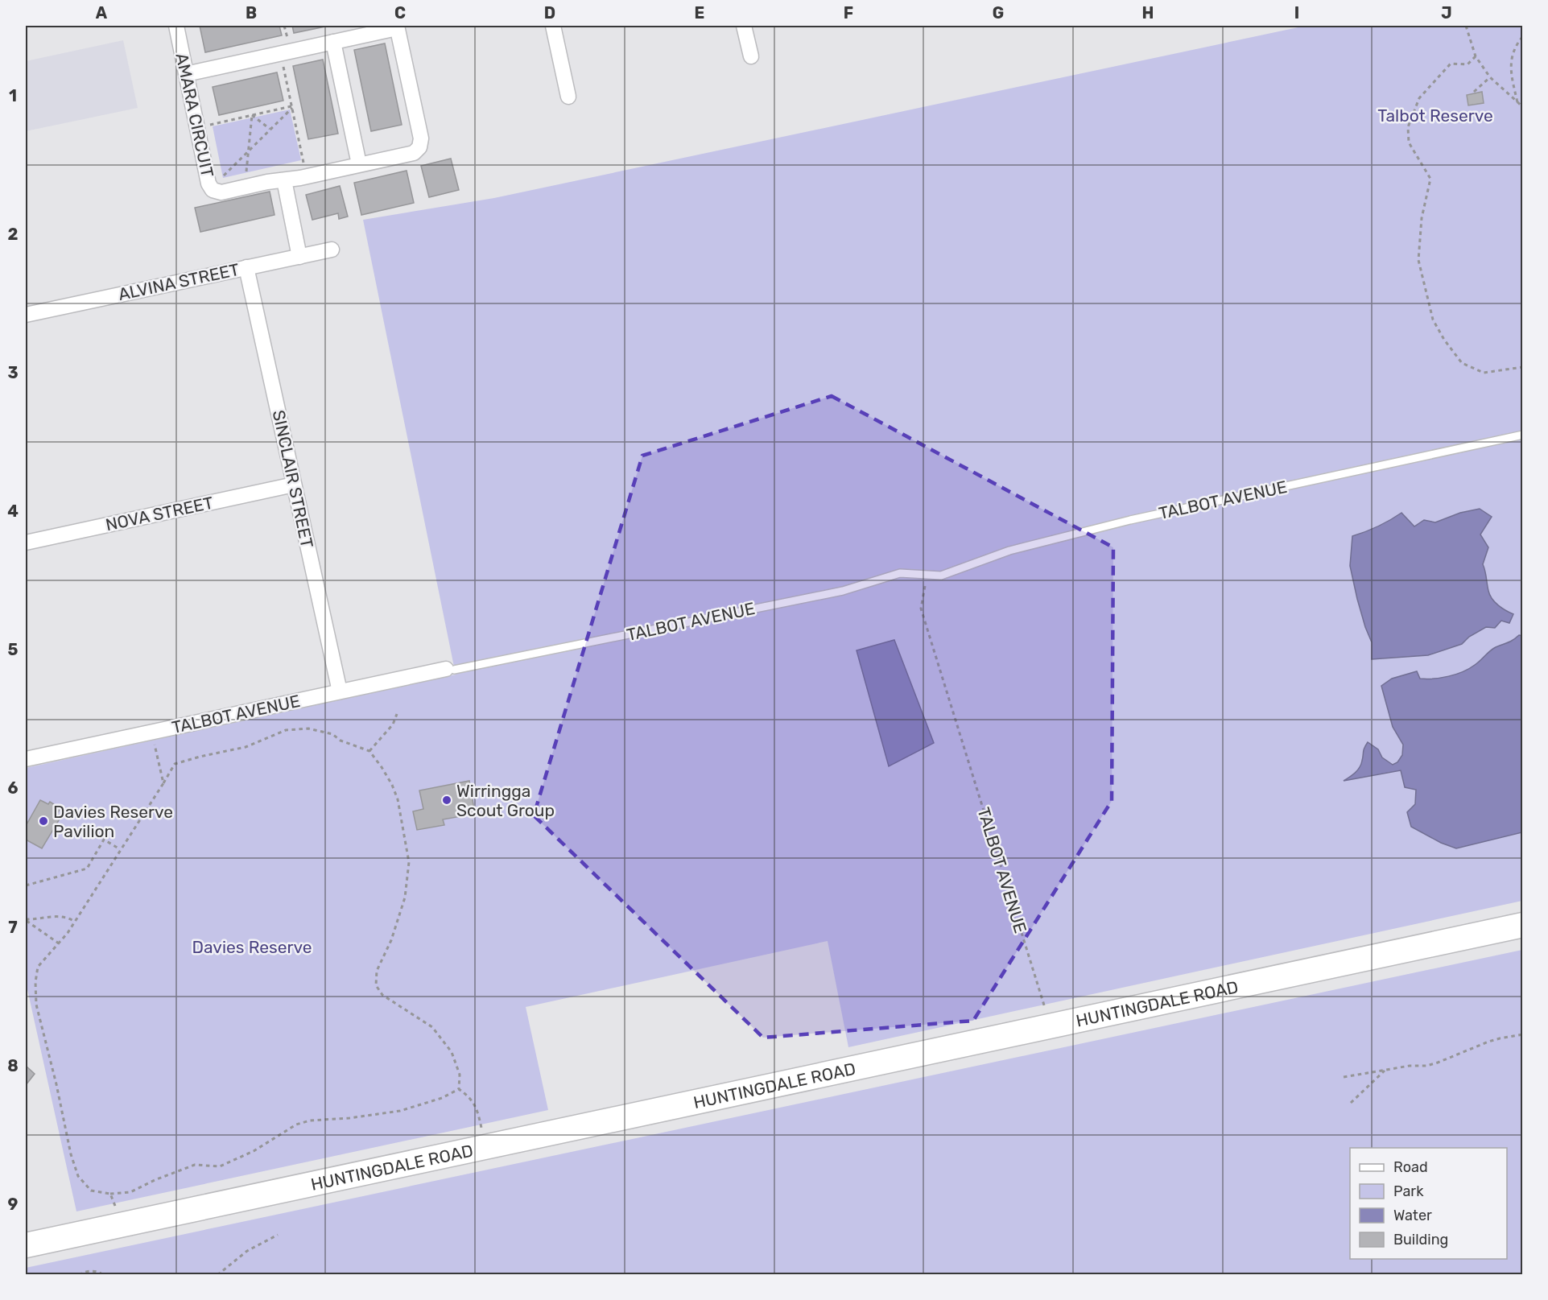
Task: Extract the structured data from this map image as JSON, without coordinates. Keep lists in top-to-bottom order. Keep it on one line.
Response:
{"streets":{"main road":["HUNTINGDALE ROAD"],"street":["AMARA CIRCUIT","ALVINA STREET","SINCLAIR STREET","TALBOT AVENUE","NOVA STREET"]},"crossings":[["ALVINA STREET","SINCLAIR STREET"],["SINCLAIR STREET","TALBOT AVENUE"],["SINCLAIR STREET","NOVA STREET"],["TALBOT AVENUE","HUNTINGDALE ROAD"]],"parks":["Talbot Reserve","Davies Reserve"],"places":["Wirringga Scout Group","Davies Reserve Pavilion"],"legend":["Road","Park","Water","Building"],"grid":{"columns":["A","B","C","D","E","F","G","H","I","J"],"rows":["1","2","3","4","5","6","7","8","9"]}}
